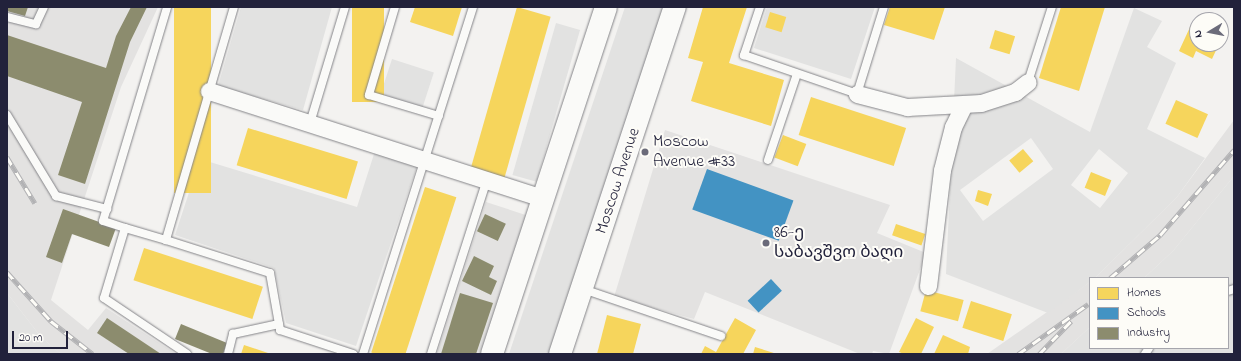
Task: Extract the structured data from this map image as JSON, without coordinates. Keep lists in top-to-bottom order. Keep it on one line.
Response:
{"streets":{"main road":["Moscow Avenue"]},"places":["Moscow Avenue #33","86-ე საბავშვო ბაღი"],"legend":["Homes","Schools","Industry"],"scale_bar":"20 m","north":"left"}
